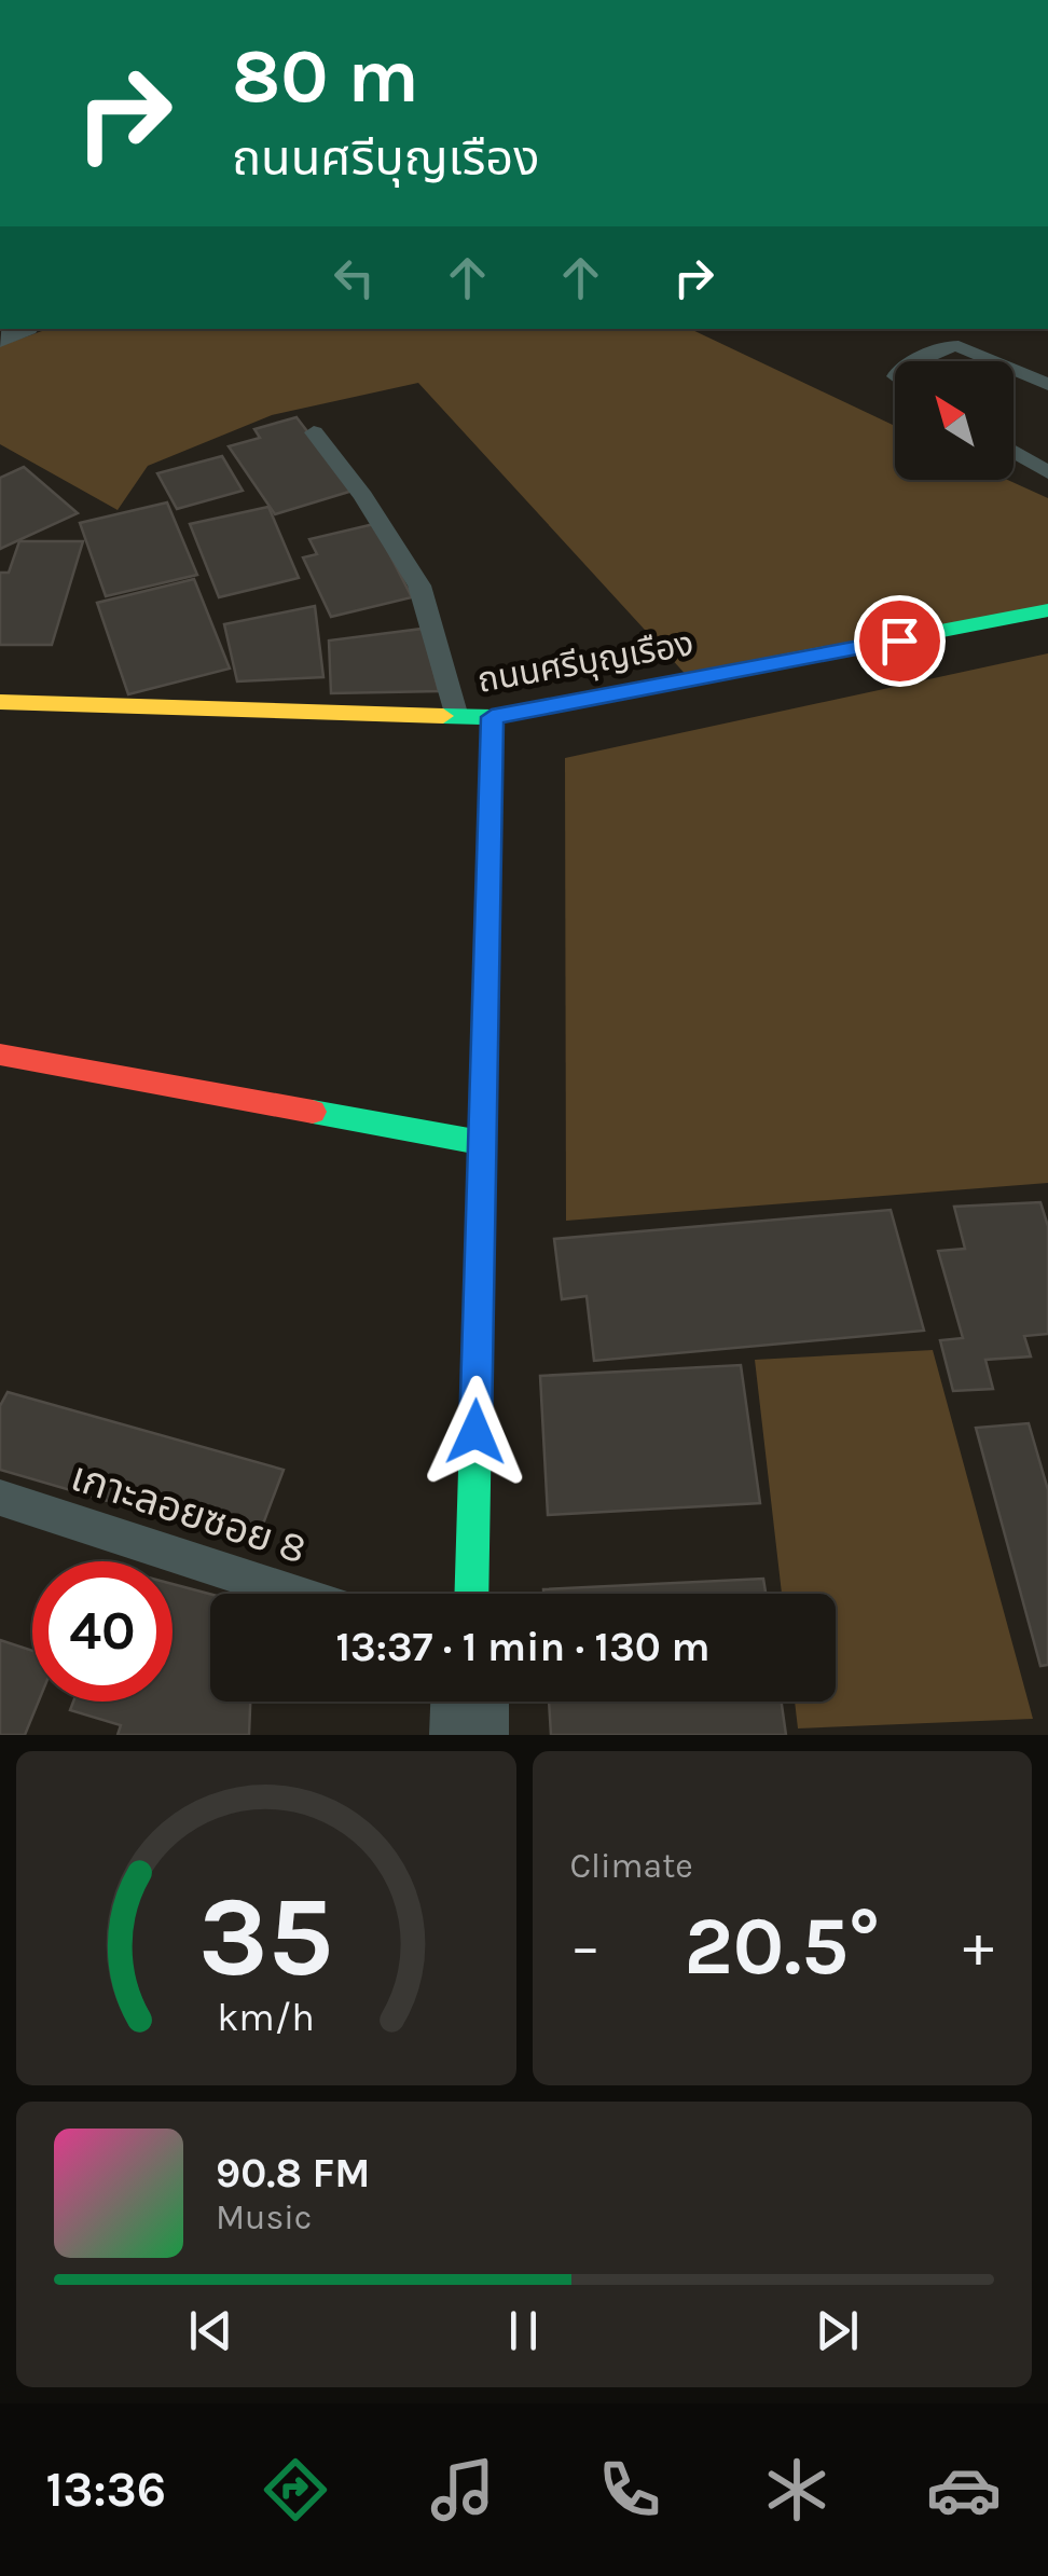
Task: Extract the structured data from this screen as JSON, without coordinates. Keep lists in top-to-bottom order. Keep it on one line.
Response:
{"streets":{"street":["ถนนศรีบุญเรือง"],"lane":["เกาะลอยซอย 8"]},"north":"top left","page":{"turn":["80 m","ถนนศรีบุญเรือง"],"limit":"40","trip":"13:37 · 1 min · 130 m","tile":"Climate","heat":["−","20.5°","+"],"song":["90.8 FM","Music"],"tabs":"13:36","gauge":["35","km/h"]}}
